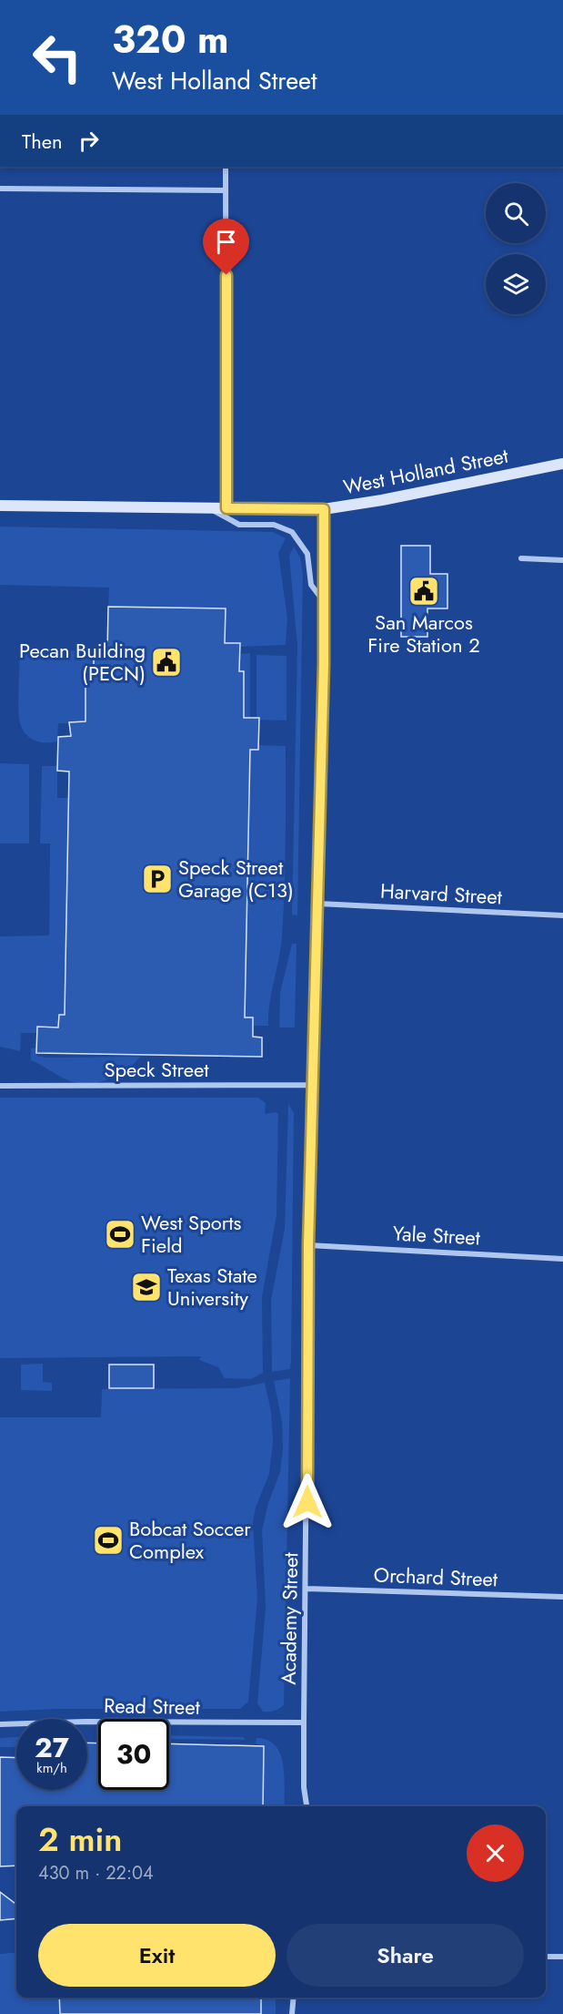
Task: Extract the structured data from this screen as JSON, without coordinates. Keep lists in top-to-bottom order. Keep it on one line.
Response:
{"streets":{"street":["West Holland Street","Harvard Street","Speck Street","Yale Street","Orchard Street","Academy Street","Read Street"]},"crossings":[["West Holland Street","Academy Street"],["Harvard Street","Academy Street"],["Speck Street","Academy Street"],["Yale Street","Academy Street"],["Orchard Street","Academy Street"],["Academy Street","Read Street"]],"places":{"public building":["San Marcos Fire Station 2","Pecan Building (PECN)"],"parking":["Speck Street Garage (C13)"],"sports":["West Sports Field","Bobcat Soccer Complex"],"school or university":["Texas State University"]},"page":{"turn":["320 m","West Holland Street"],"then":"Then","speed":"27 km/h","limit":"30","heading":["2 min","430 m · 22:04"],"buttons":["Exit","Share"]}}
